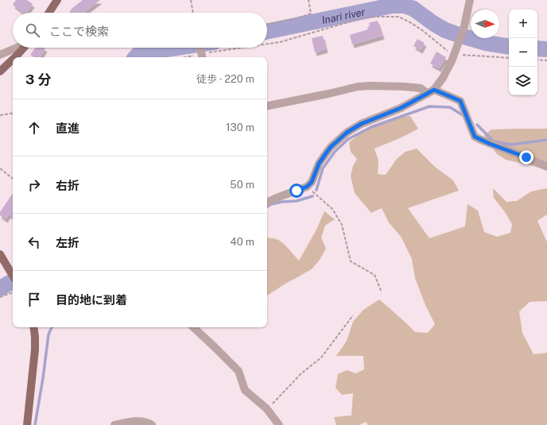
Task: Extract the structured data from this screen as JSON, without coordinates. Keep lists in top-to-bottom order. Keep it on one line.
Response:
{"water":["Inari river"],"north":"right","page":{"map_buttons":["+","−"],"search":"ここで検索","heading":["3 分","徒歩 · 220 m"],"list":[["直進","130 m"],["右折","50 m"],["左折","40 m"],"目的地に到着"]}}
